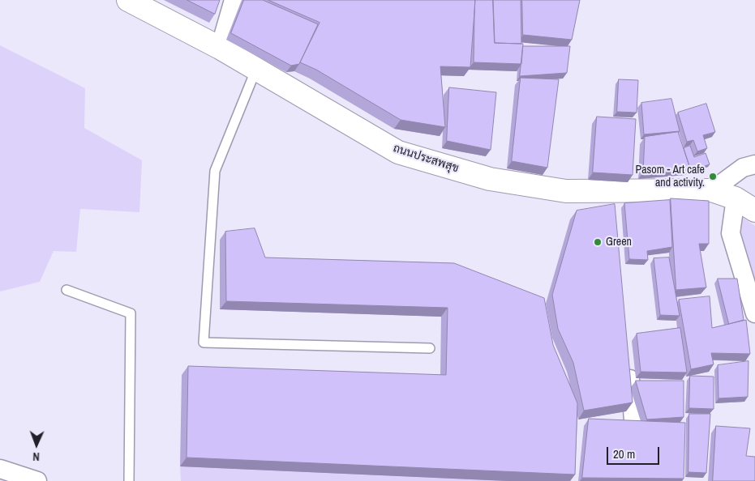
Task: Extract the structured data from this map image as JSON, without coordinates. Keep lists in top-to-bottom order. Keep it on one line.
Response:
{"streets":{"street":["ถนนประสพสุข"]},"places":["Pasom - Art cafe and activity.","Green"],"scale_bar":"20 m","north":"bottom"}
